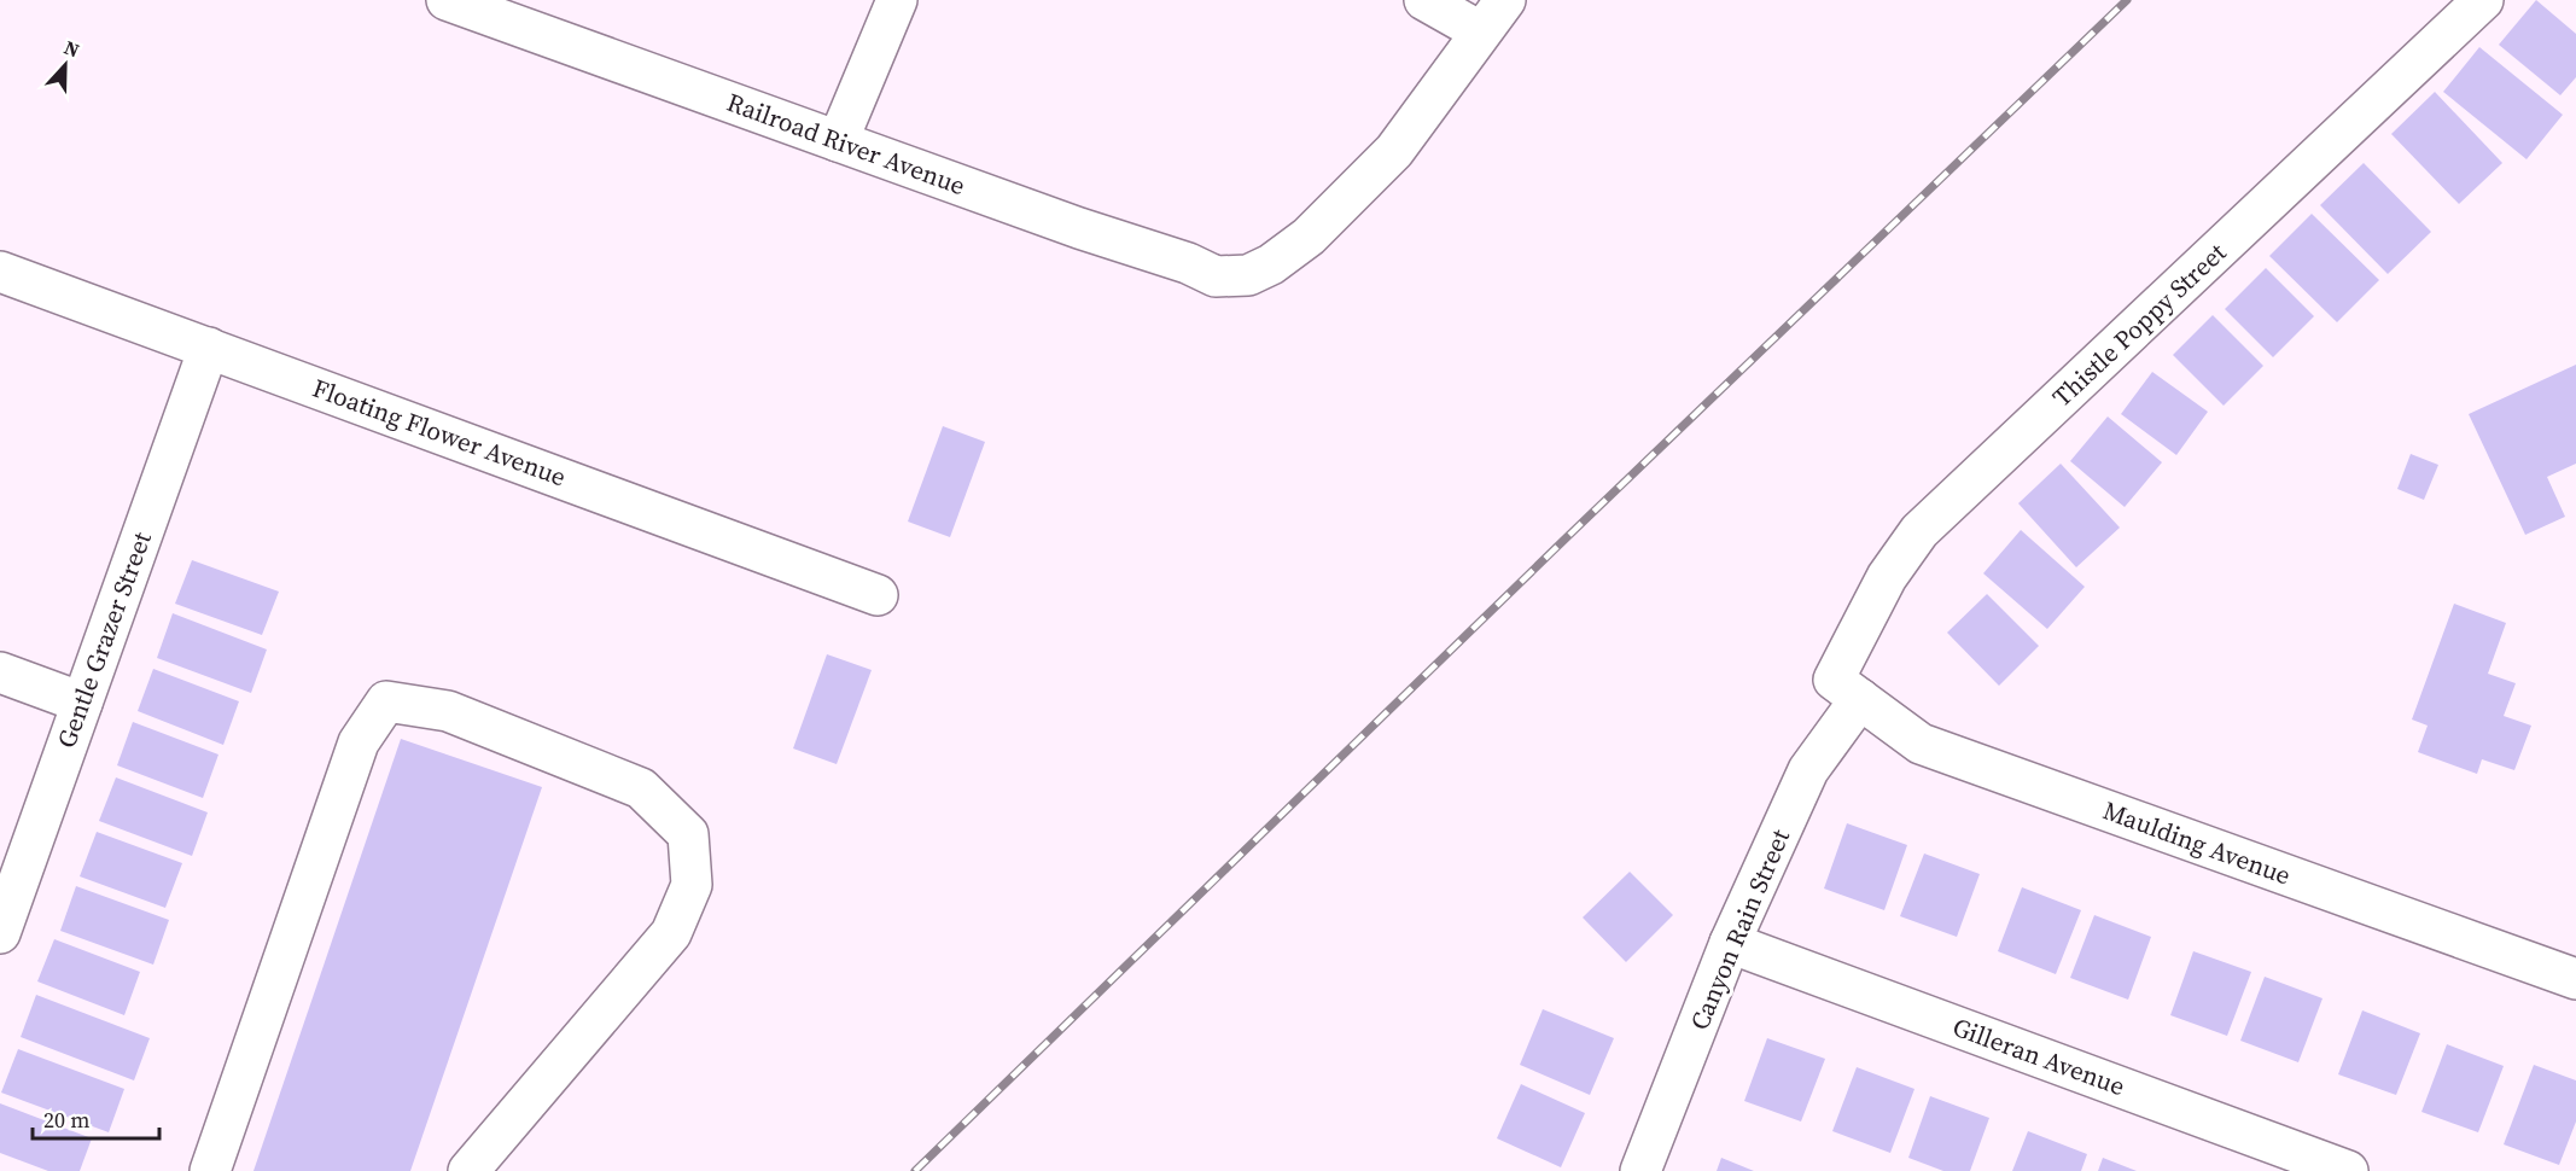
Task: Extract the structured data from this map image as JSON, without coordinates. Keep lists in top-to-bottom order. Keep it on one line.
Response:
{"streets":{"street":["Railroad River Avenue","Thistle Poppy Street","Floating Flower Avenue","Gentle Grazer Street","Maulding Avenue","Canyon Rain Street","Gilleran Avenue"]},"crossings":[["Thistle Poppy Street","Maulding Avenue"],["Thistle Poppy Street","Canyon Rain Street"],["Floating Flower Avenue","Gentle Grazer Street"],["Maulding Avenue","Canyon Rain Street"],["Canyon Rain Street","Gilleran Avenue"]],"scale_bar":"20 m","north":"top"}
